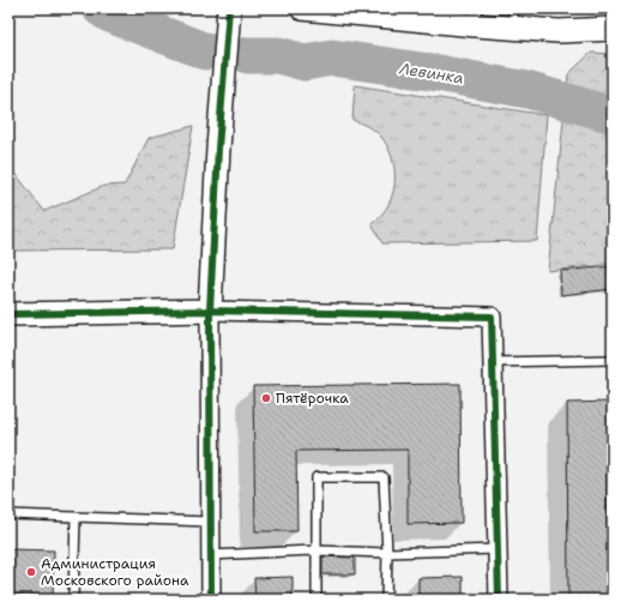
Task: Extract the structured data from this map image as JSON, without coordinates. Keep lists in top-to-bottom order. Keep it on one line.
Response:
{"water":["Левинка"],"places":["Пятёрочка","Администрация Московского района"]}
